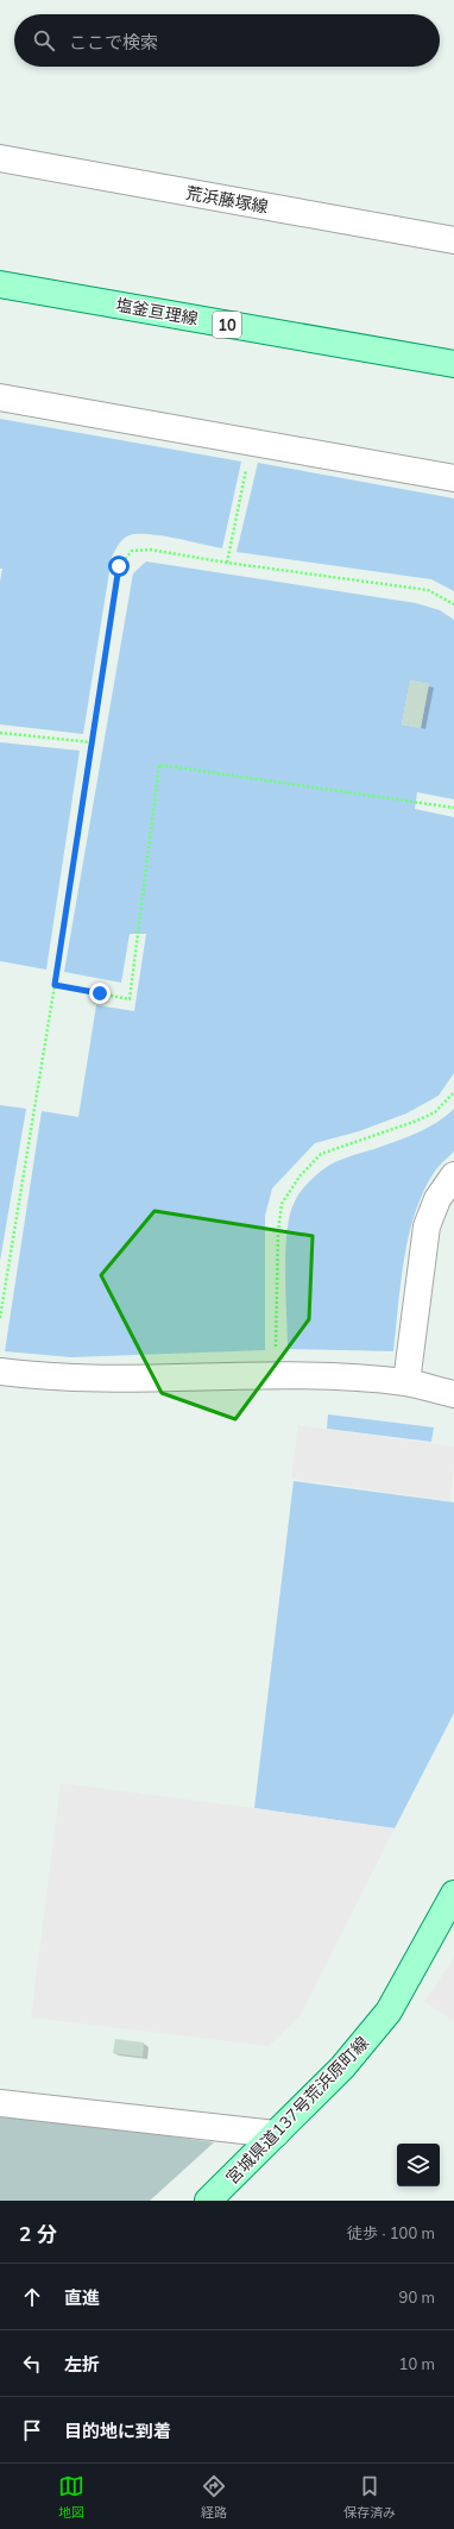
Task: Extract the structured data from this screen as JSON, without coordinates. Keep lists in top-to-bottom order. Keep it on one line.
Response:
{"streets":{"main road":["塩釜亘理線","10","宮城県道137号荒浜原町線"],"street":["荒浜藤塚線"]},"page":{"search":"ここで検索","heading":["2 分","徒歩 · 100 m"],"list":[["直進","90 m"],["左折","10 m"],"目的地に到着"],"nav":["地図","経路","保存済み"]}}
